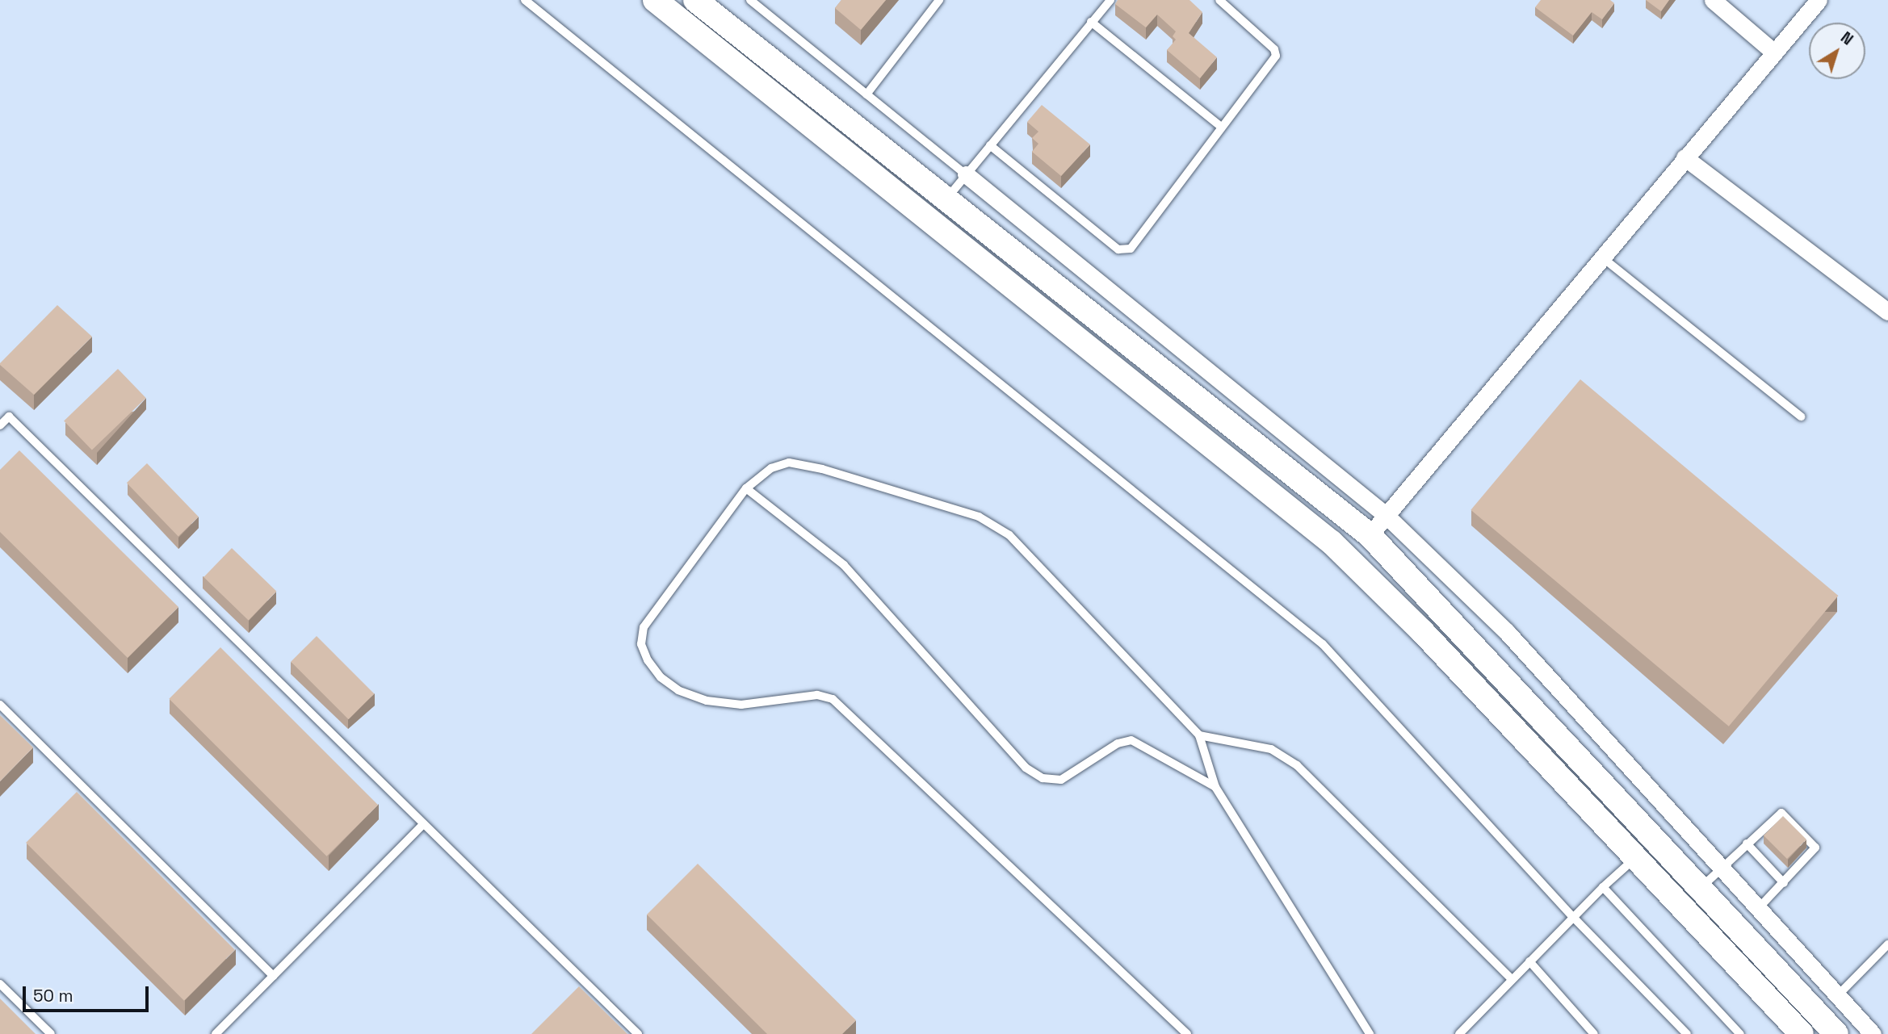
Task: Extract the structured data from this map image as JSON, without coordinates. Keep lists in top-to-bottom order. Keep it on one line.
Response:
{"scale_bar":"50 m","north":"top right"}
